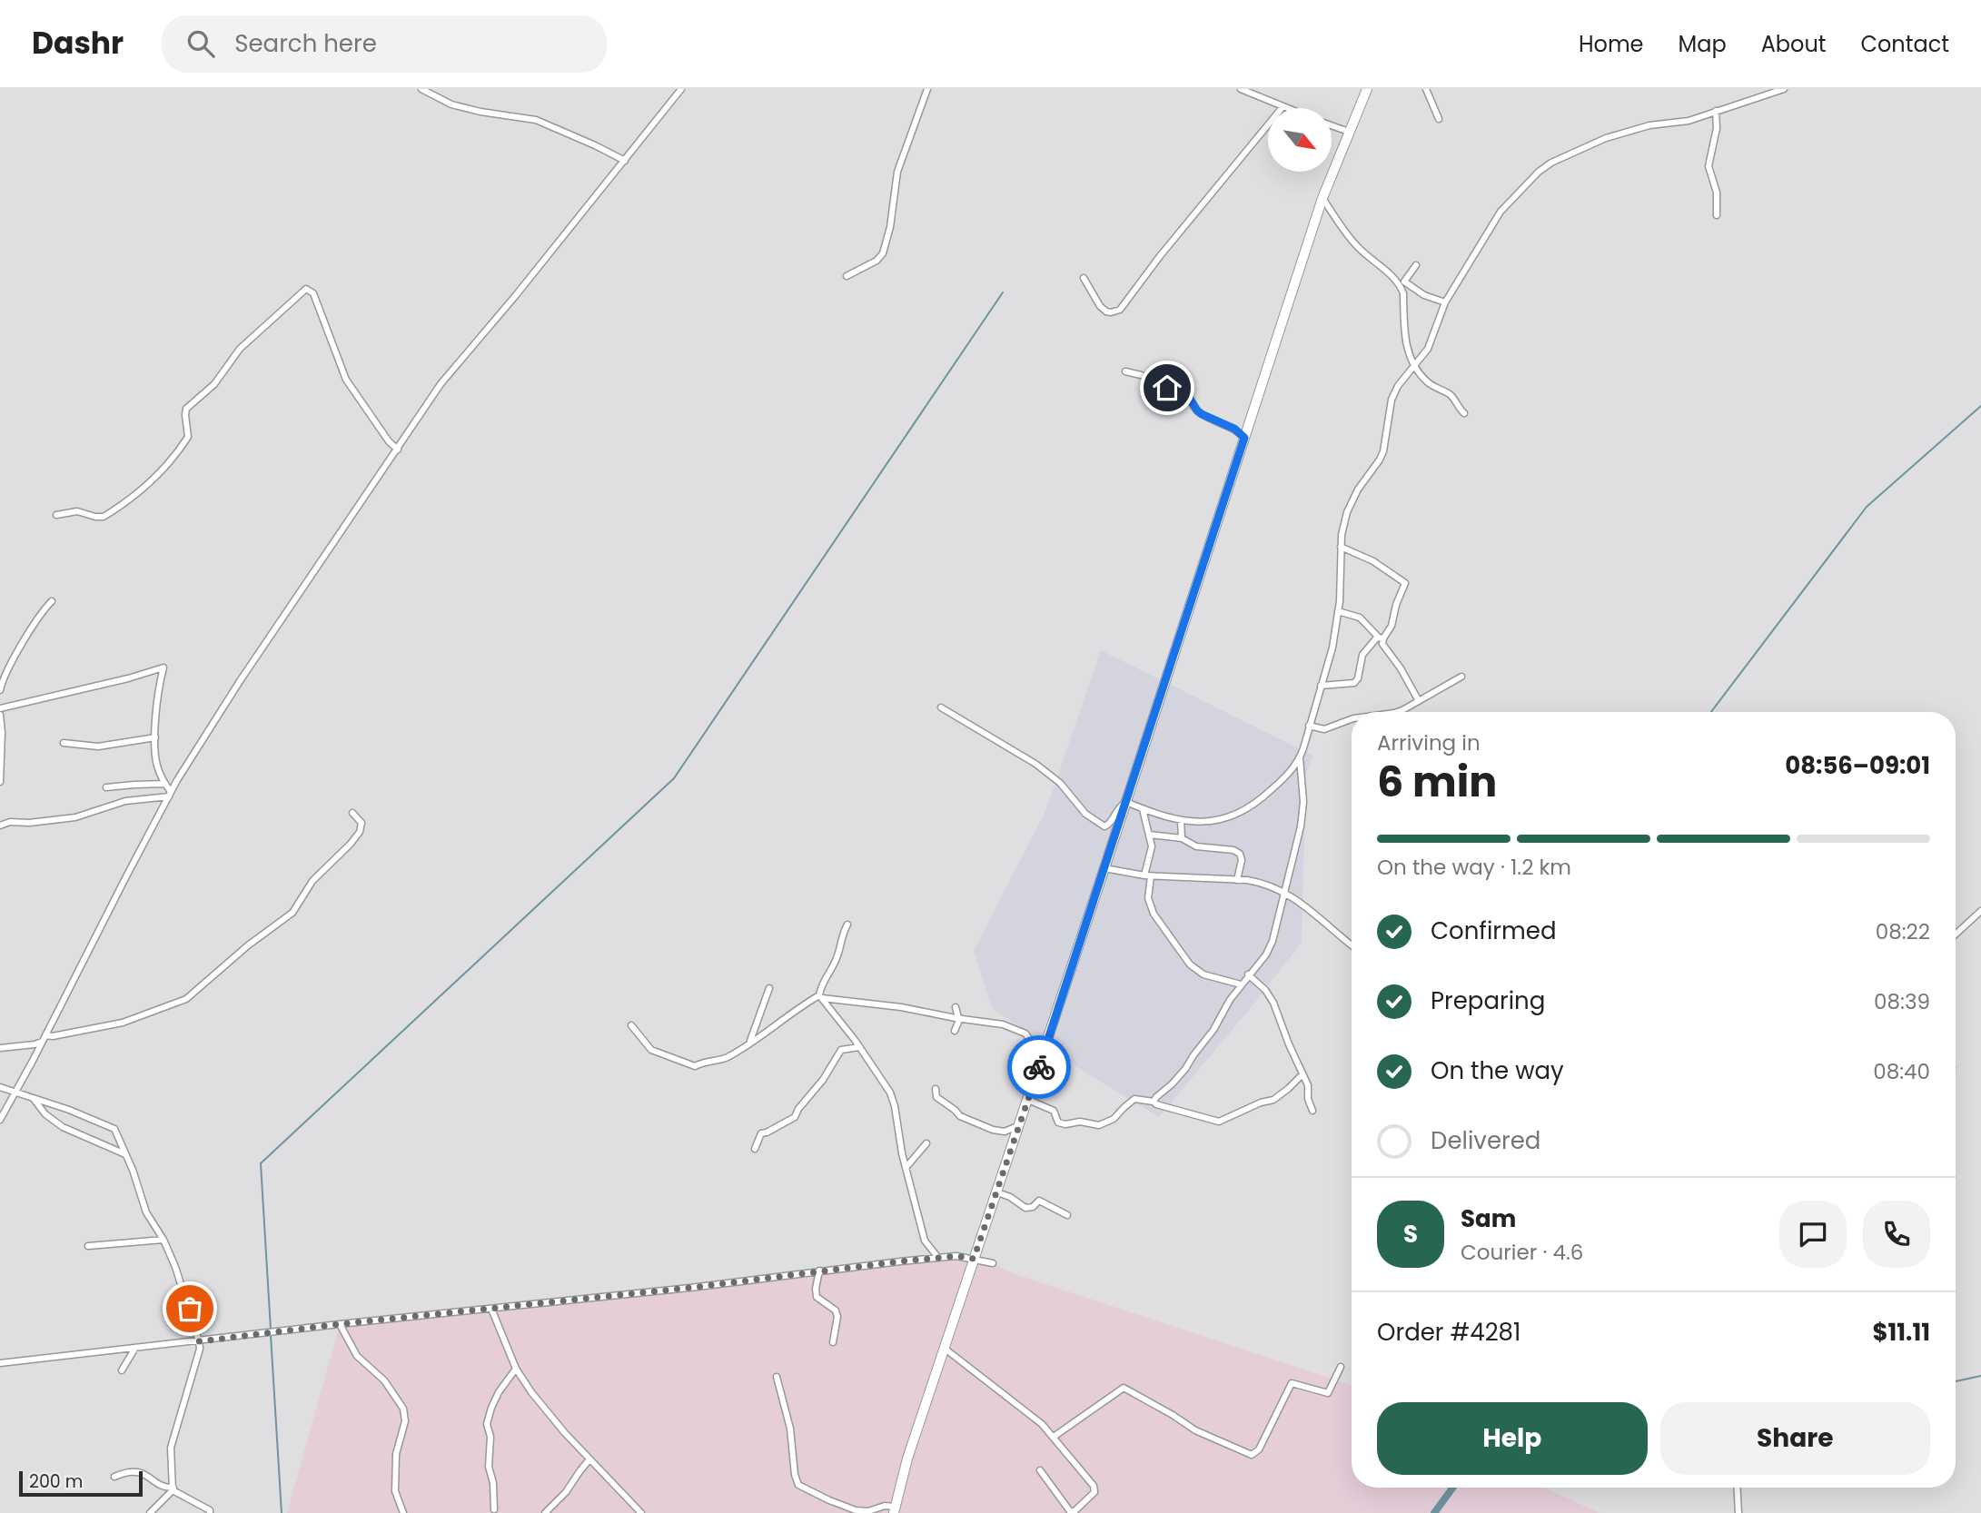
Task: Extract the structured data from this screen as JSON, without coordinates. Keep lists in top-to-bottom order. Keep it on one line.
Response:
{"scale_bar":"200 m","north":"bottom right","page":{"header":"Dashr","search":"Search here","nav":["Home","Map","About","Contact"],"heading":["6 min","Arriving in","08:56–09:01"],"panel":["Sam","Courier · 4.6","Order #4281","$11.11"],"bar":"On the way · 1.2 km","list":[["Confirmed","08:22"],["Preparing","08:39"],["On the way","08:40"],"Delivered"],"round":"S","buttons":["Help","Share"],"scale":"200 m"}}
